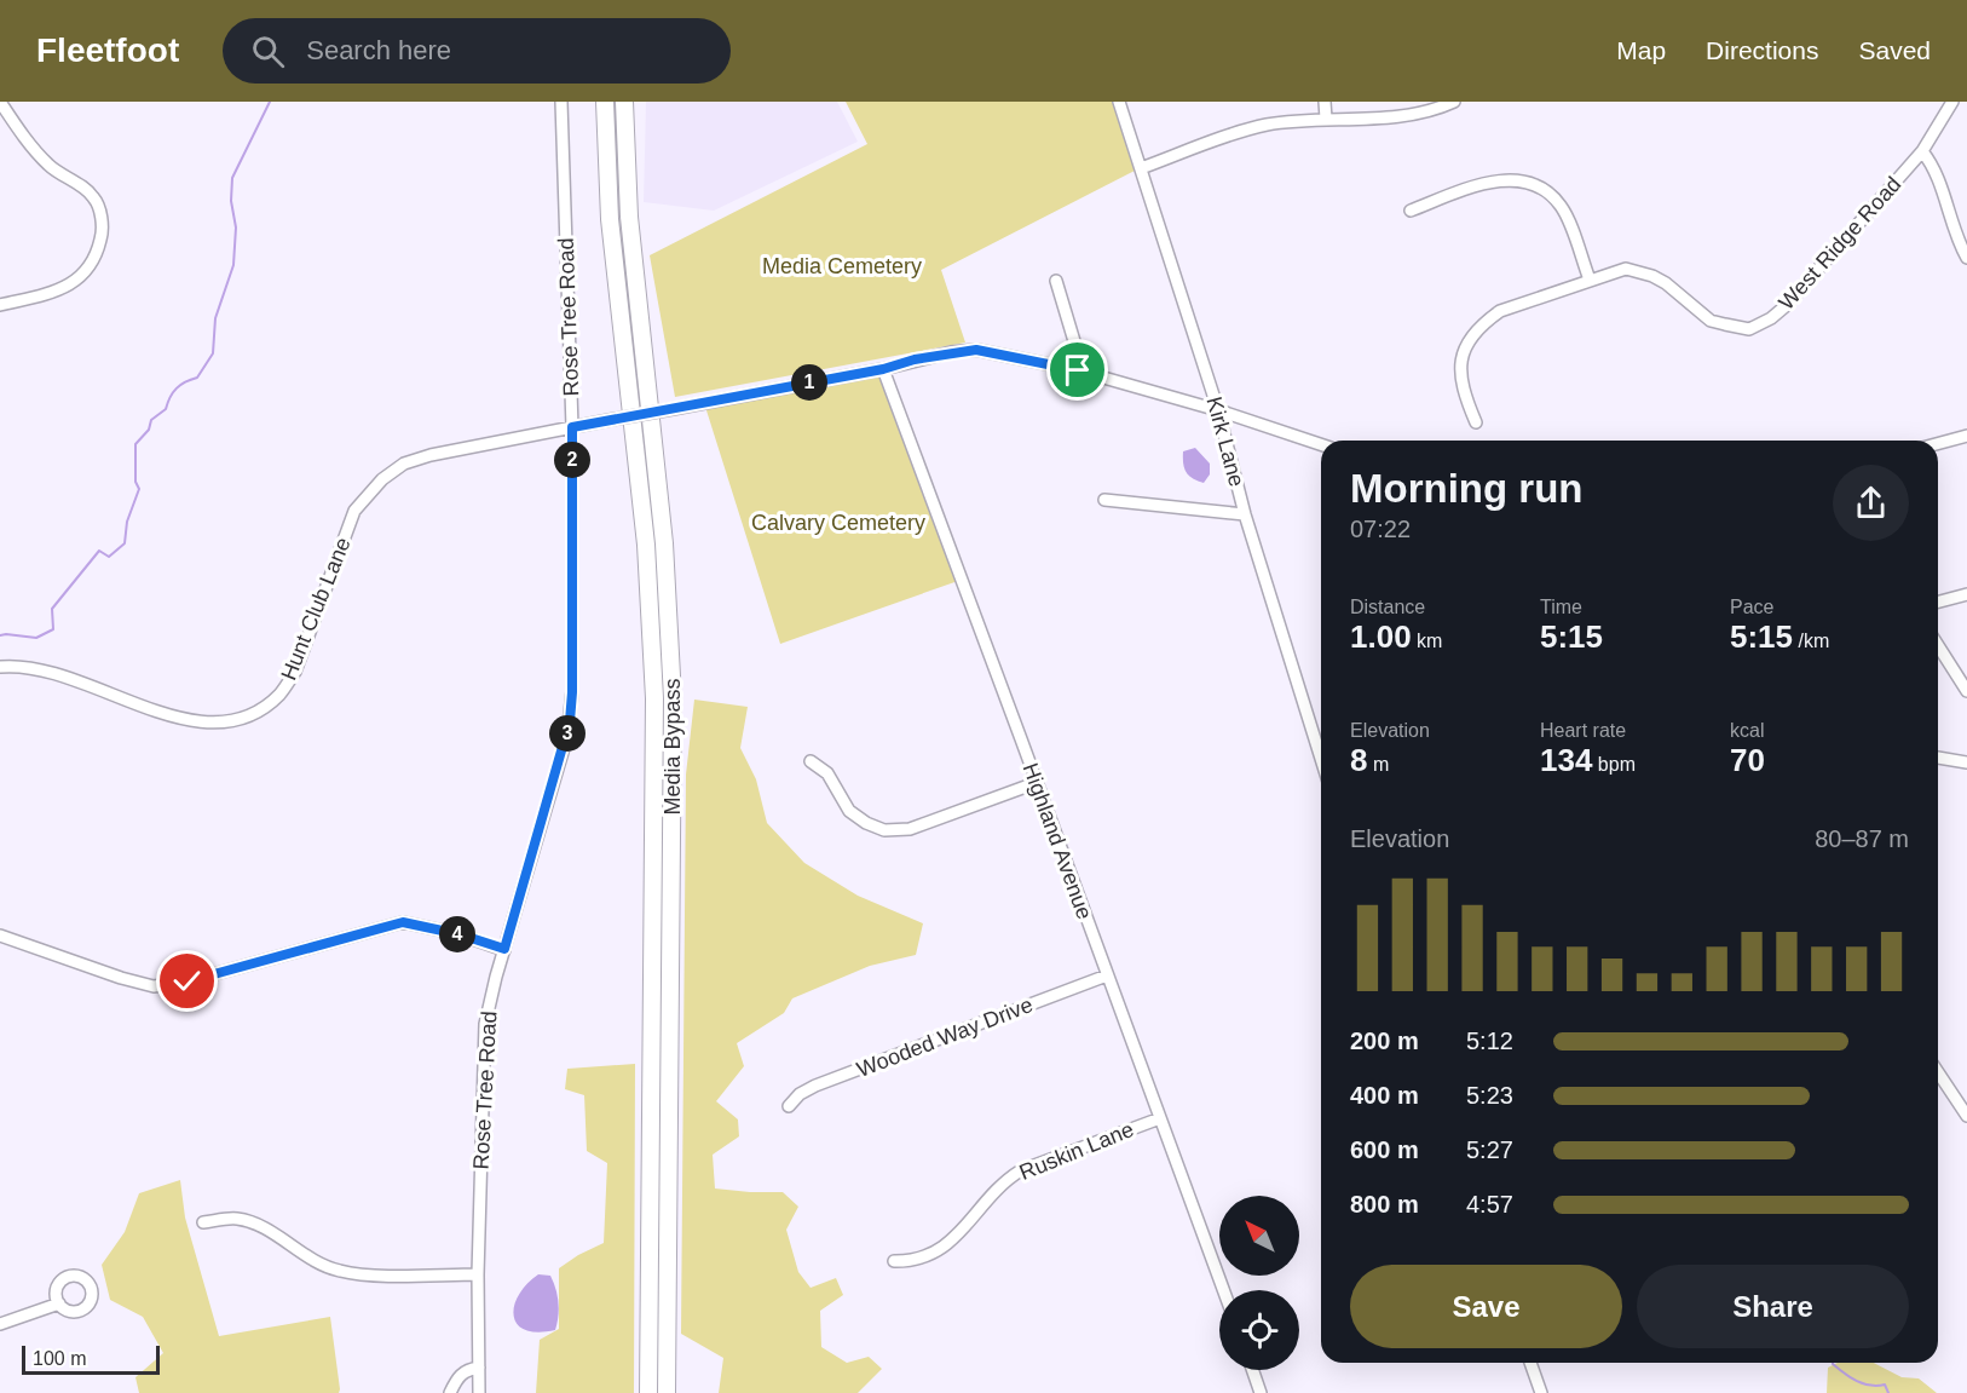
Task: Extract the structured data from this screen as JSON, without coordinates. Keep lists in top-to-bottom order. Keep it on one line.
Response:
{"streets":{"highway":["Media Bypass"],"street":["West Ridge Road","Rose Tree Road","Kirk Lane","Hunt Club Lane","Highland Avenue","Wooded Way Drive","Ruskin Lane"]},"crossings":[["Rose Tree Road","Hunt Club Lane"],["Kirk Lane","Hunt Club Lane"],["Hunt Club Lane","Highland Avenue"],["Highland Avenue","Wooded Way Drive"],["Highland Avenue","Ruskin Lane"]],"parks":["Media Cemetery","Calvary Cemetery"],"scale_bar":"100 m","north":"top left","page":{"header":"Fleetfoot","search":"Search here","nav":["Map","Directions","Saved"],"pins":["1","2","3","4"],"heading":["Morning run","07:22"],"stats":[["Distance","1.00 km"],["Time","5:15"],["Pace","5:15 /km"],["Elevation","8 m"],["Heart rate","134 bpm"],["kcal","70"]],"chart":["Elevation","80–87 m"],"list":[{"name":"200 m","note":"5:12"},{"name":"400 m","note":"5:23"},{"name":"600 m","note":"5:27"},{"name":"800 m","note":"4:57"}],"buttons":["Save","Share"],"scale":"100 m"}}
